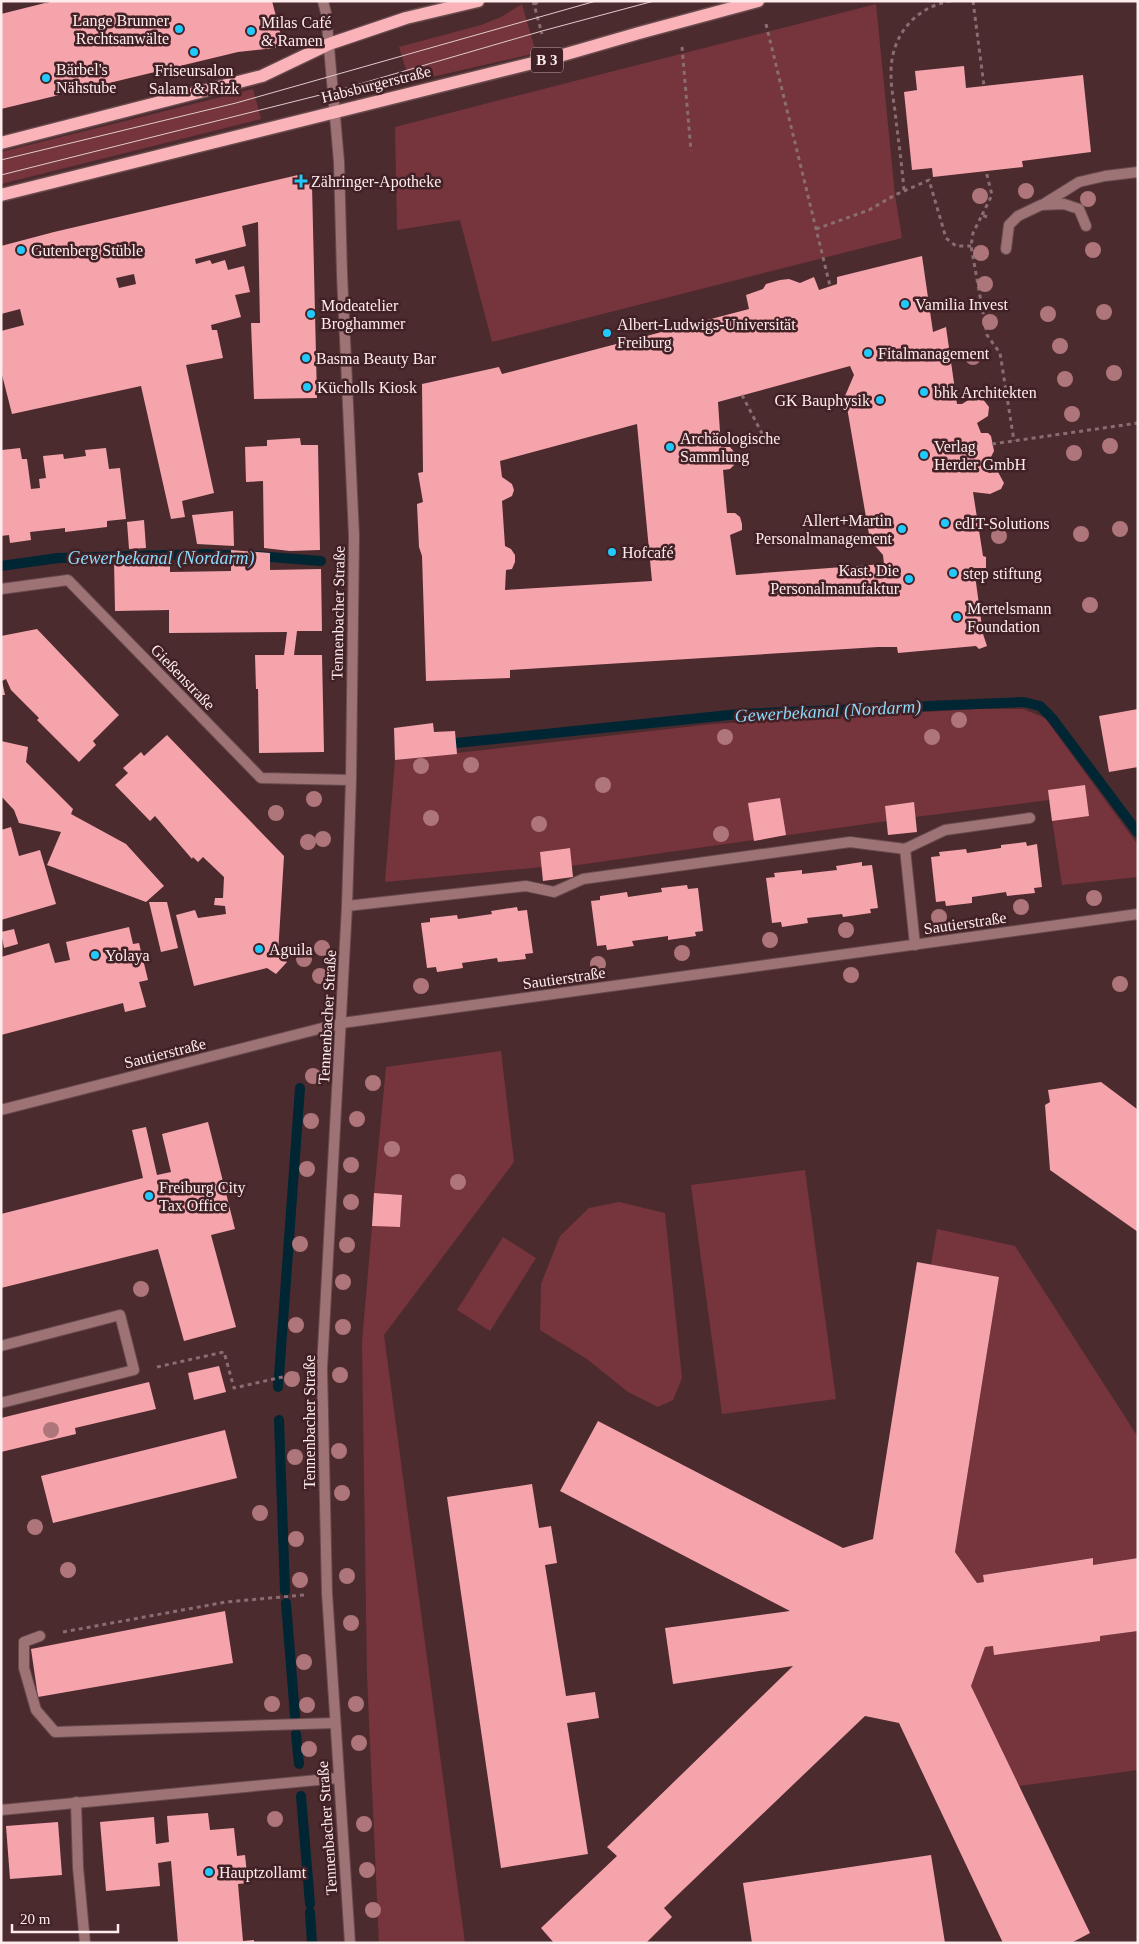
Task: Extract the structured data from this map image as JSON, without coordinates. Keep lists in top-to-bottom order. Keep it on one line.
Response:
{"streets":{"main road":["B 3","Habsburgerstraße"],"street":["Tennenbacher Straße","Gießenstraße","Sautierstraße"]},"crossings":[["Habsburgerstraße","Tennenbacher Straße"],["Tennenbacher Straße","Gießenstraße"],["Tennenbacher Straße","Sautierstraße"]],"water":["Gewerbekanal (Nordarm)"],"places":{"other":["Lange Brunner Rechtsanwälte","Milas Café & Ramen","Friseursalon Salam & Rizk","Bärbel's Nähstube","Gutenberg Stüble","Vamilia Invest","Modeatelier Broghammer","Albert-Ludwigs-Universität Freiburg","Fitalmanagement","Basma Beauty Bar","Kücholls Kiosk","bhk Architekten","GK Bauphysik","Archäologische Sammlung","Verlag Herder GmbH","edIT-Solutions","Allert+Martin Personalmanagement","Hofcafé","step stiftung","Kast. Die Personalmanufaktur","Mertelsmann Foundation","Aguila","Yolaya","Freiburg City Tax Office","Hauptzollamt"],"health":["Zähringer-Apotheke"]},"scale_bar":"20 m"}
